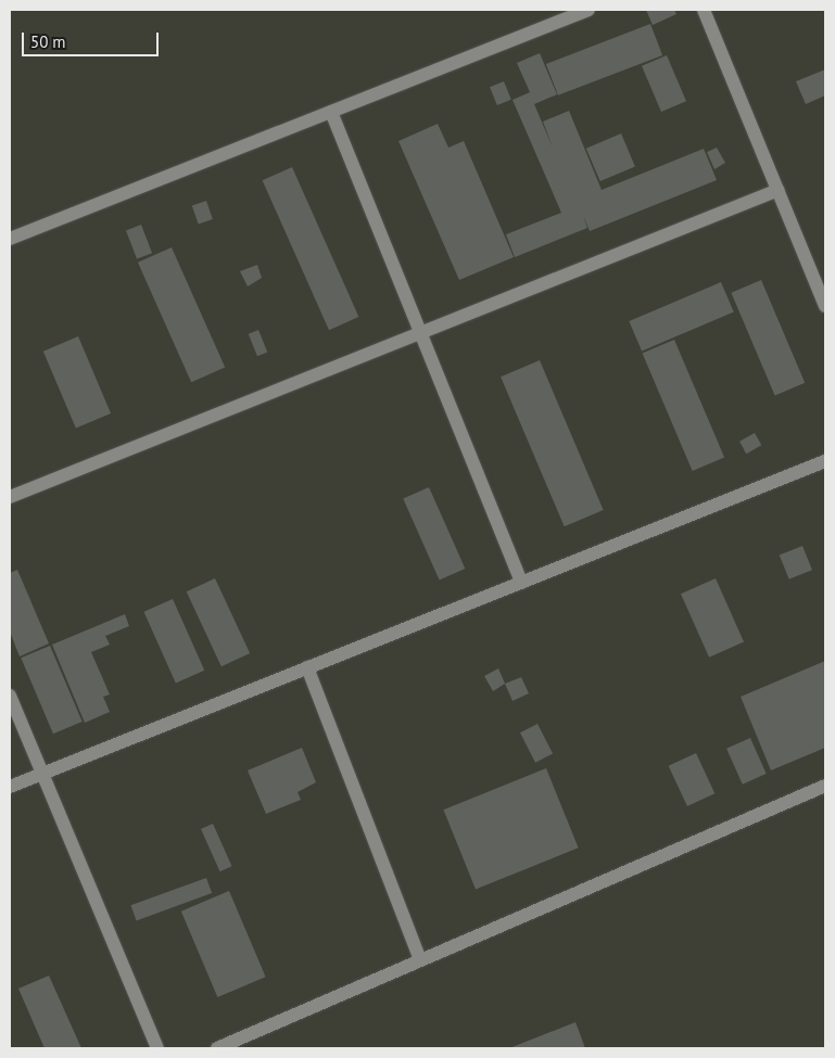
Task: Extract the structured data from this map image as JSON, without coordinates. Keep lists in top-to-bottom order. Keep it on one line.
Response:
{"scale_bar":"50 m"}
